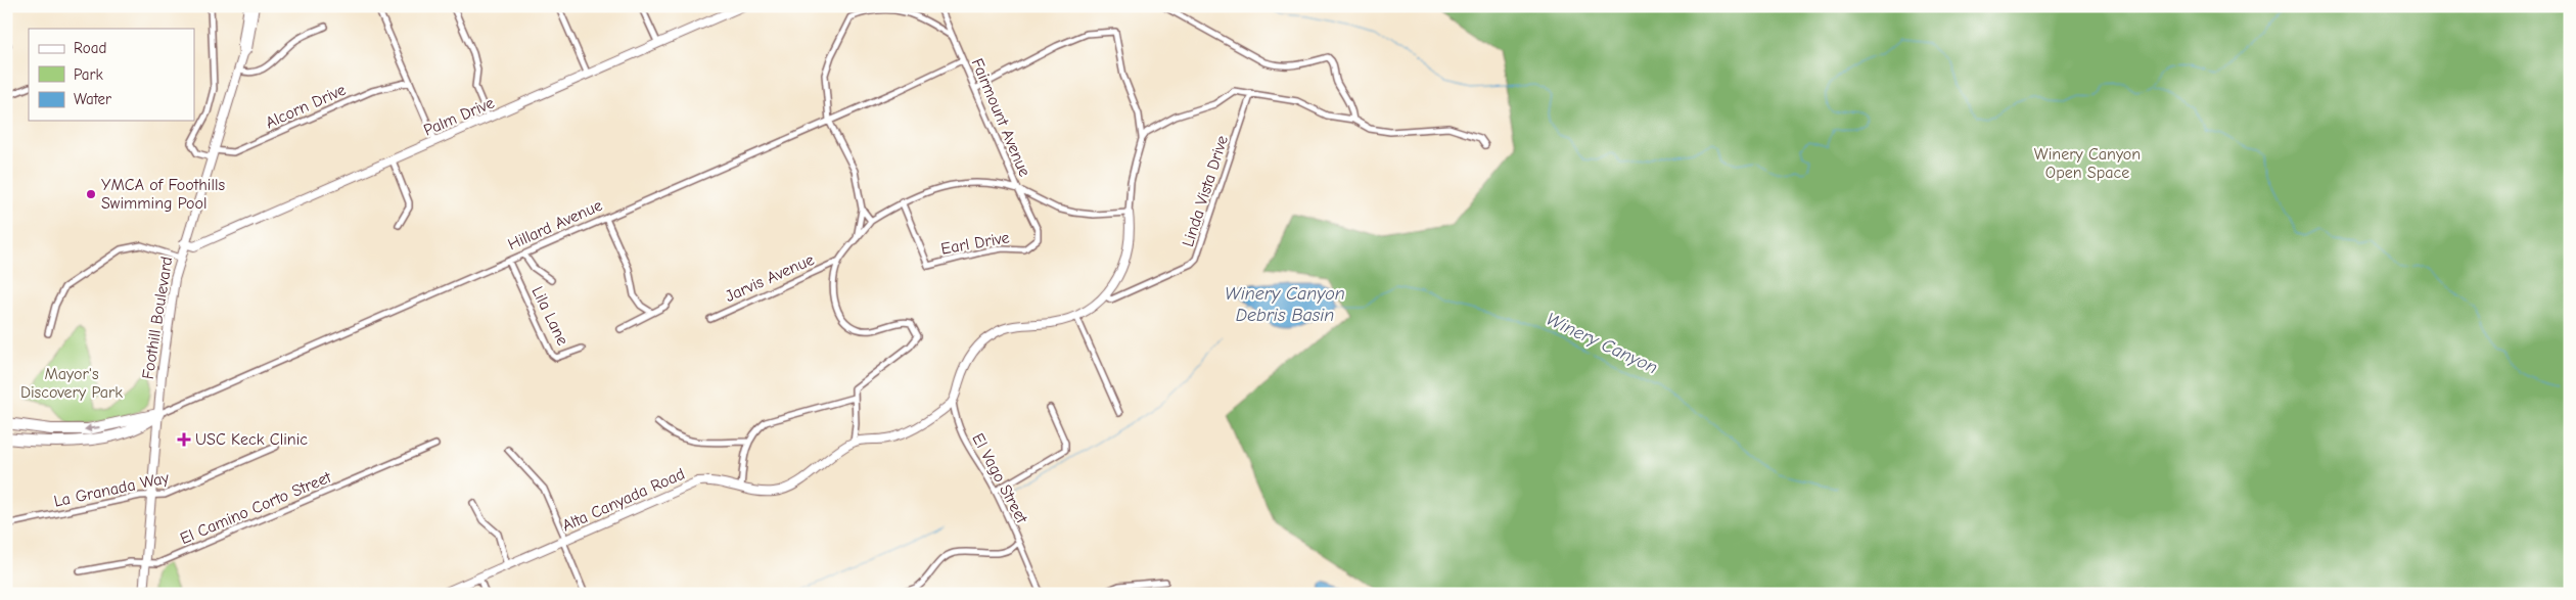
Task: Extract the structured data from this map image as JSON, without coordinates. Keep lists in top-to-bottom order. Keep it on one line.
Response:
{"streets":{"highway":["Hillard Avenue"],"street":["Alcorn Drive","Palm Drive","Fairmount Avenue","Linda Vista Drive","Earl Drive","Jarvis Avenue","Lila Lane","Foothill Boulevard","El Vago Street","La Granada Way","Alta Canyada Road","El Camino Corto Street"]},"crossings":[["Alcorn Drive","Foothill Boulevard"],["Palm Drive","Foothill Boulevard"],["Fairmount Avenue","Hillard Avenue"],["Fairmount Avenue","Earl Drive"],["Hillard Avenue","Lila Lane"],["Hillard Avenue","Foothill Boulevard"],["Foothill Boulevard","La Granada Way"],["Foothill Boulevard","El Camino Corto Street"],["El Vago Street","Alta Canyada Road"]],"water":["Winery Canyon Debris Basin","Winery Canyon"],"parks":["Winery Canyon Open Space","Mayor's Discovery Park"],"places":{"other":["YMCA of Foothills Swimming Pool"],"health":["USC Keck Clinic"]},"legend":["Road","Park","Water"]}
